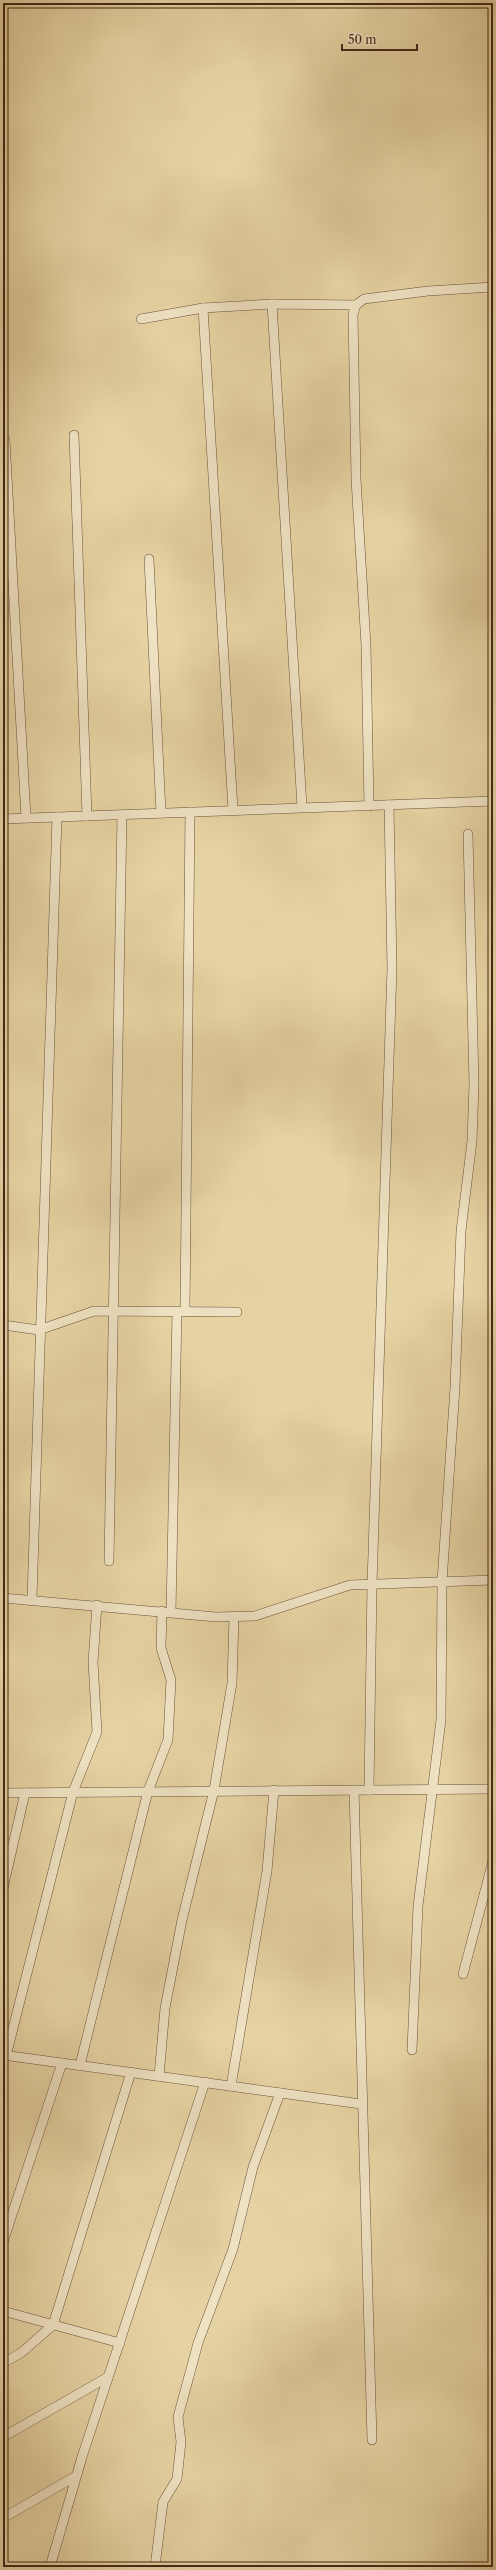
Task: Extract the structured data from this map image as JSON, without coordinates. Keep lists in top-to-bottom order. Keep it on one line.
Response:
{"scale_bar":"50 m"}
